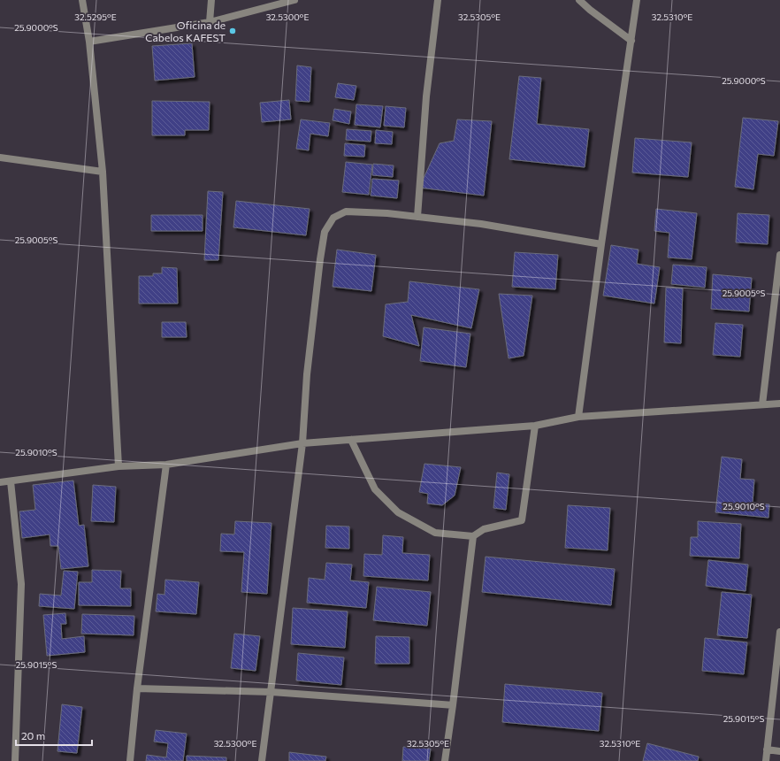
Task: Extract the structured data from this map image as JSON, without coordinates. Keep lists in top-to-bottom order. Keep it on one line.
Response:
{"places":["Oficina de Cabelos KAFEST"],"scale_bar":"20 m","coordinates":["32.5295°E","32.5300°E","32.5305°E","32.5310°E","25.9000°S","25.9005°S","25.9010°S","25.9015°S"]}
